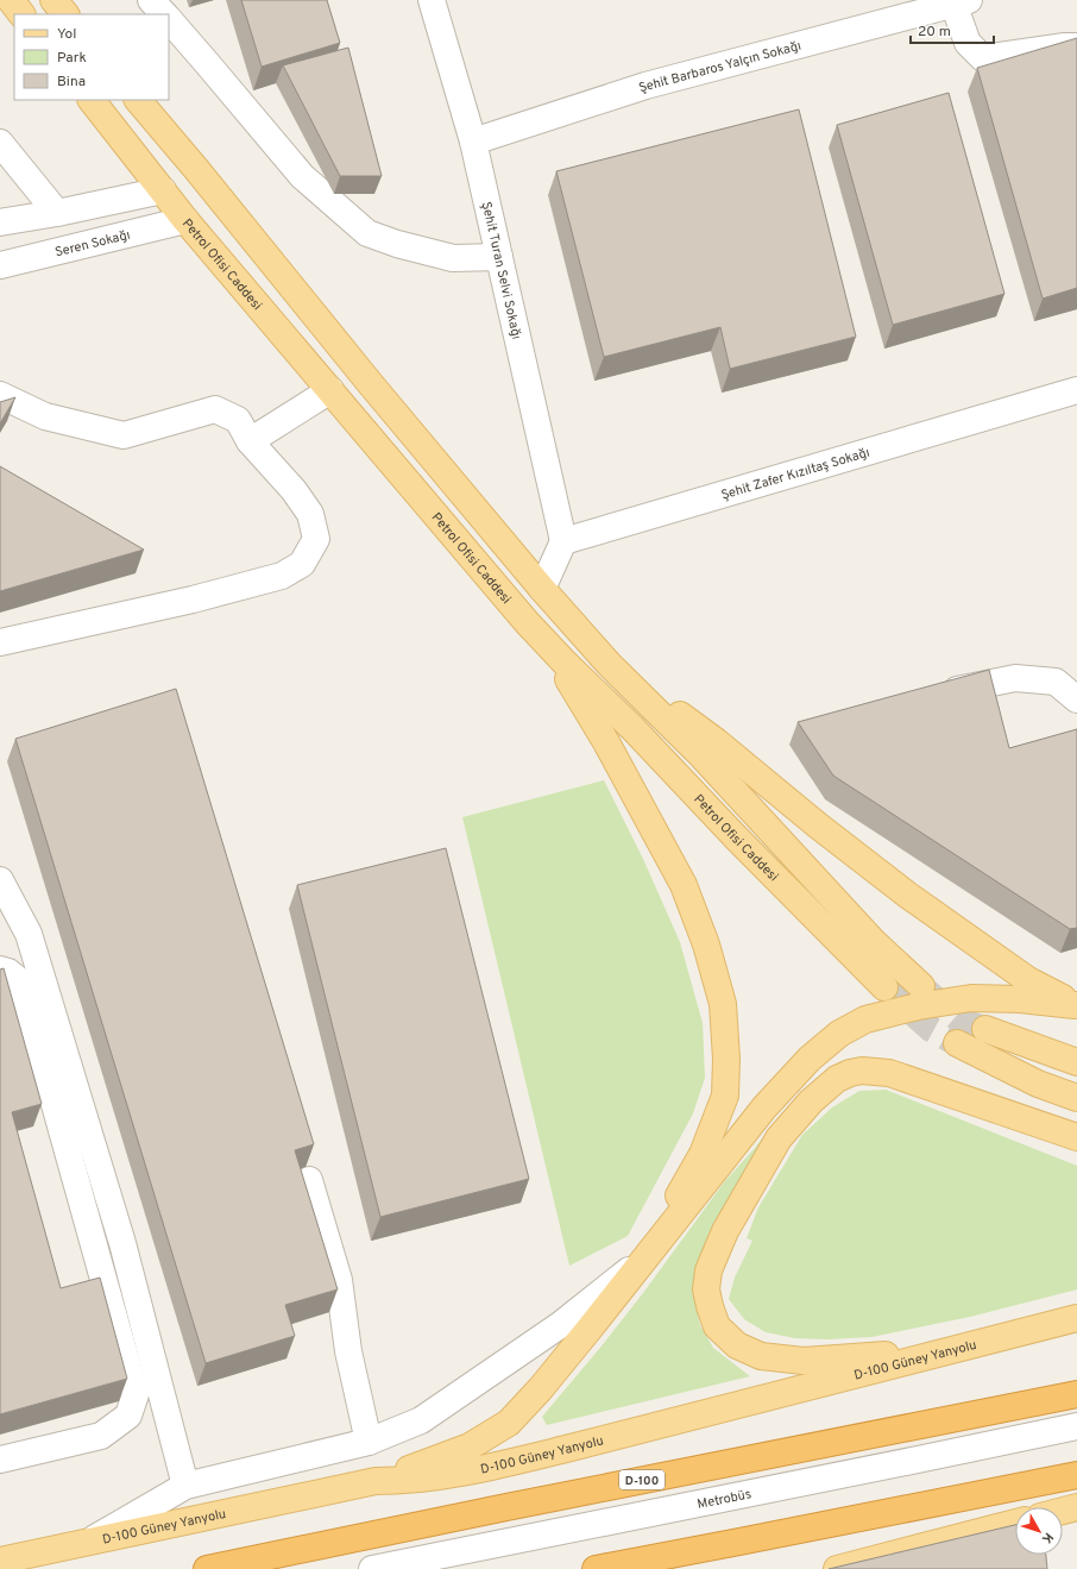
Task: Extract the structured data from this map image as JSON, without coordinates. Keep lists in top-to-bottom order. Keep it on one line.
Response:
{"streets":{"highway":["D-100"],"main road":["Petrol Ofisi Caddesi","D-100 Güney Yanyolu"],"street":["Şehit Barbaros Yalçın Sokağı","Seren Sokağı","Şehit Turan Selvi Sokağı","Şehit Zafer Kızıltaş Sokağı","Metrobüs"]},"crossings":[["Şehit Barbaros Yalçın Sokağı","Şehit Turan Selvi Sokağı"],["Seren Sokağı","Petrol Ofisi Caddesi"],["Şehit Turan Selvi Sokağı","Şehit Zafer Kızıltaş Sokağı"]],"legend":["Yol","Park","Bina"],"scale_bar":"20 m","north":"bottom right"}
